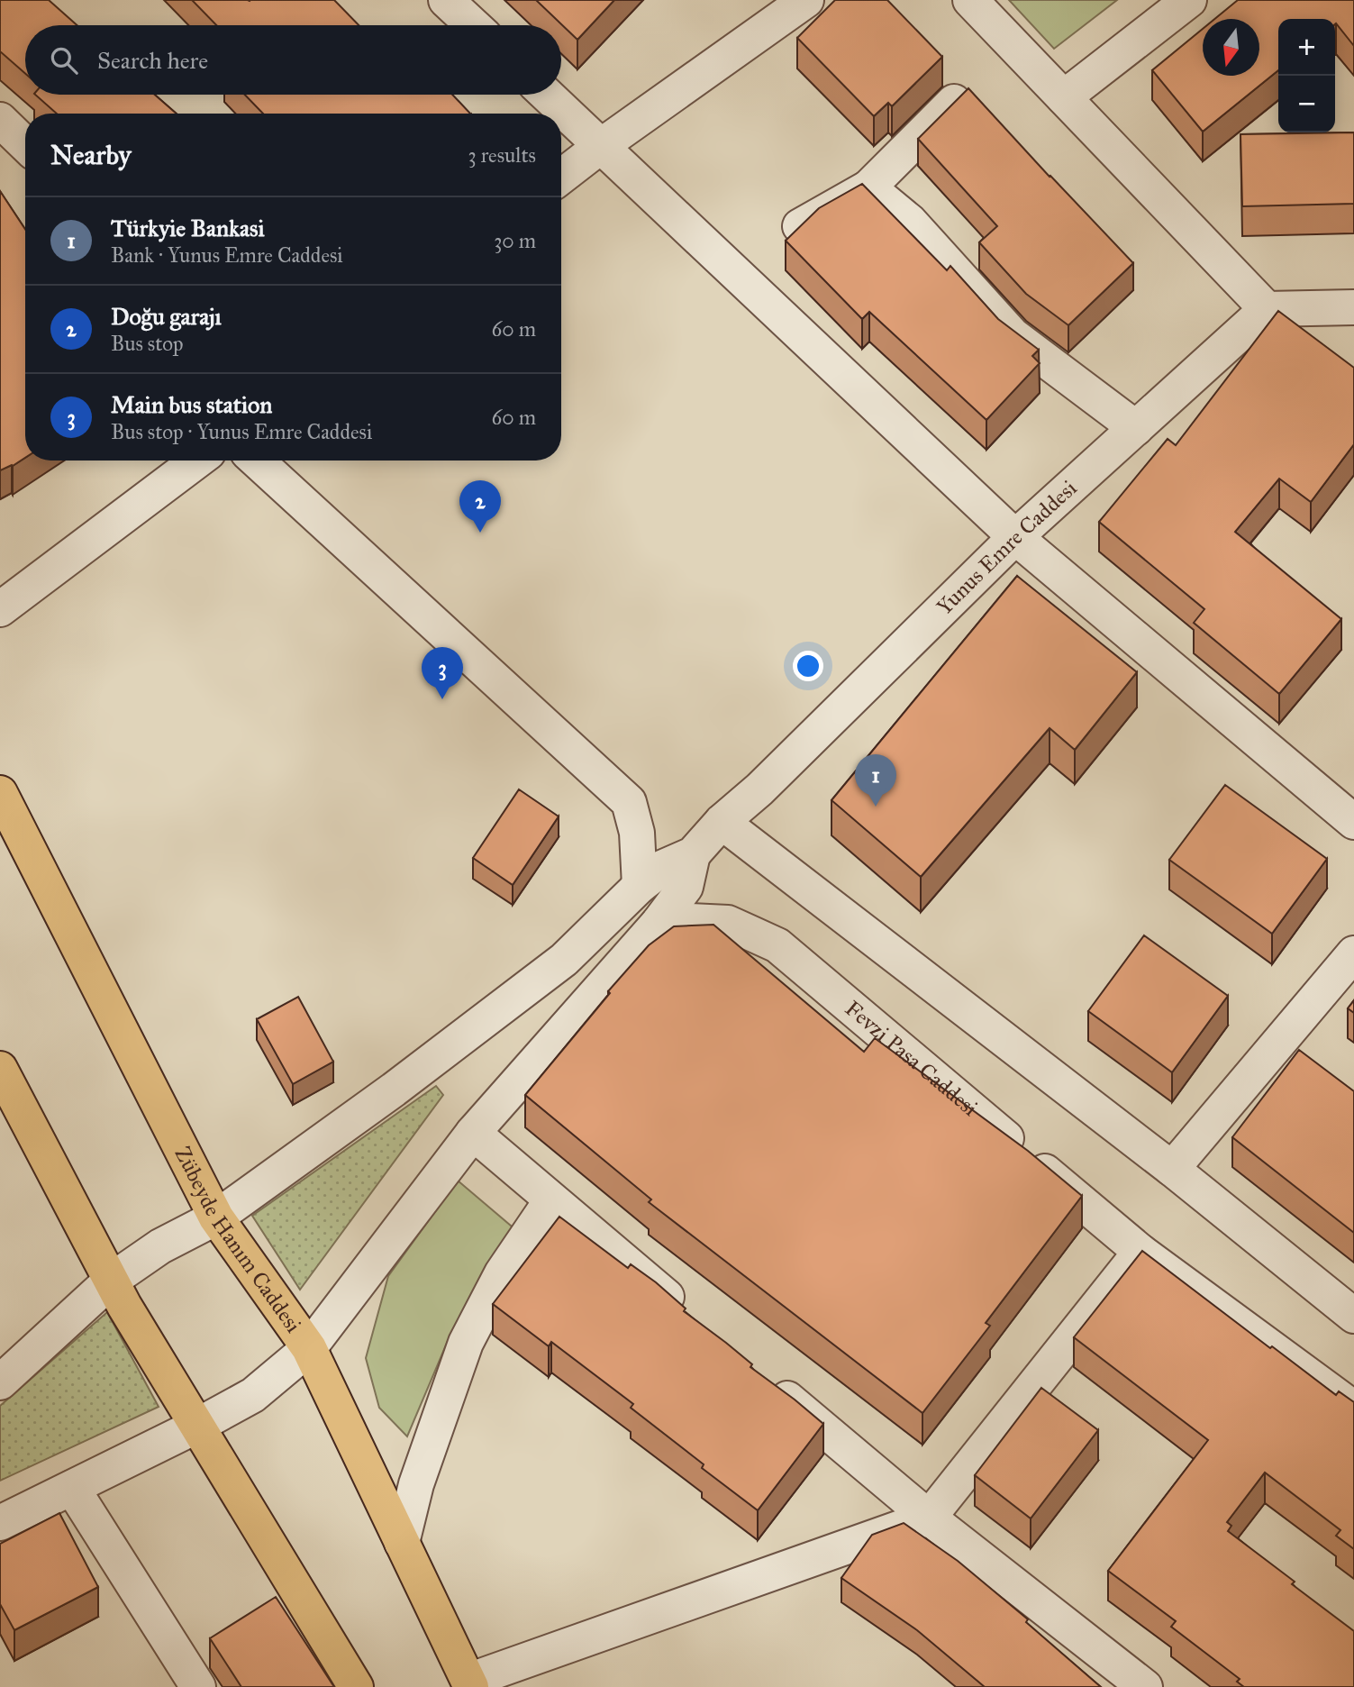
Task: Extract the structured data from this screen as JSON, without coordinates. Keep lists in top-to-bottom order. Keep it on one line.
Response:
{"streets":{"main road":["Zübeyde Hanım Caddesi"],"street":["Yunus Emre Caddesi","Fevzi Pasa Caddesi"]},"north":"bottom","page":{"map_buttons":["+","−"],"search":"Search here","heading":["Nearby","3 results"],"list":[{"mark":"1","name":"Türkyie Bankasi","note":"Bank · Yunus Emre Caddesi","value":"30 m"},{"mark":"2","name":"Doğu garajı","note":"Bus stop","value":"60 m"},{"mark":"3","name":"Main bus station","note":"Bus stop · Yunus Emre Caddesi","value":"60 m"}],"pins":["2","3","1"]}}
